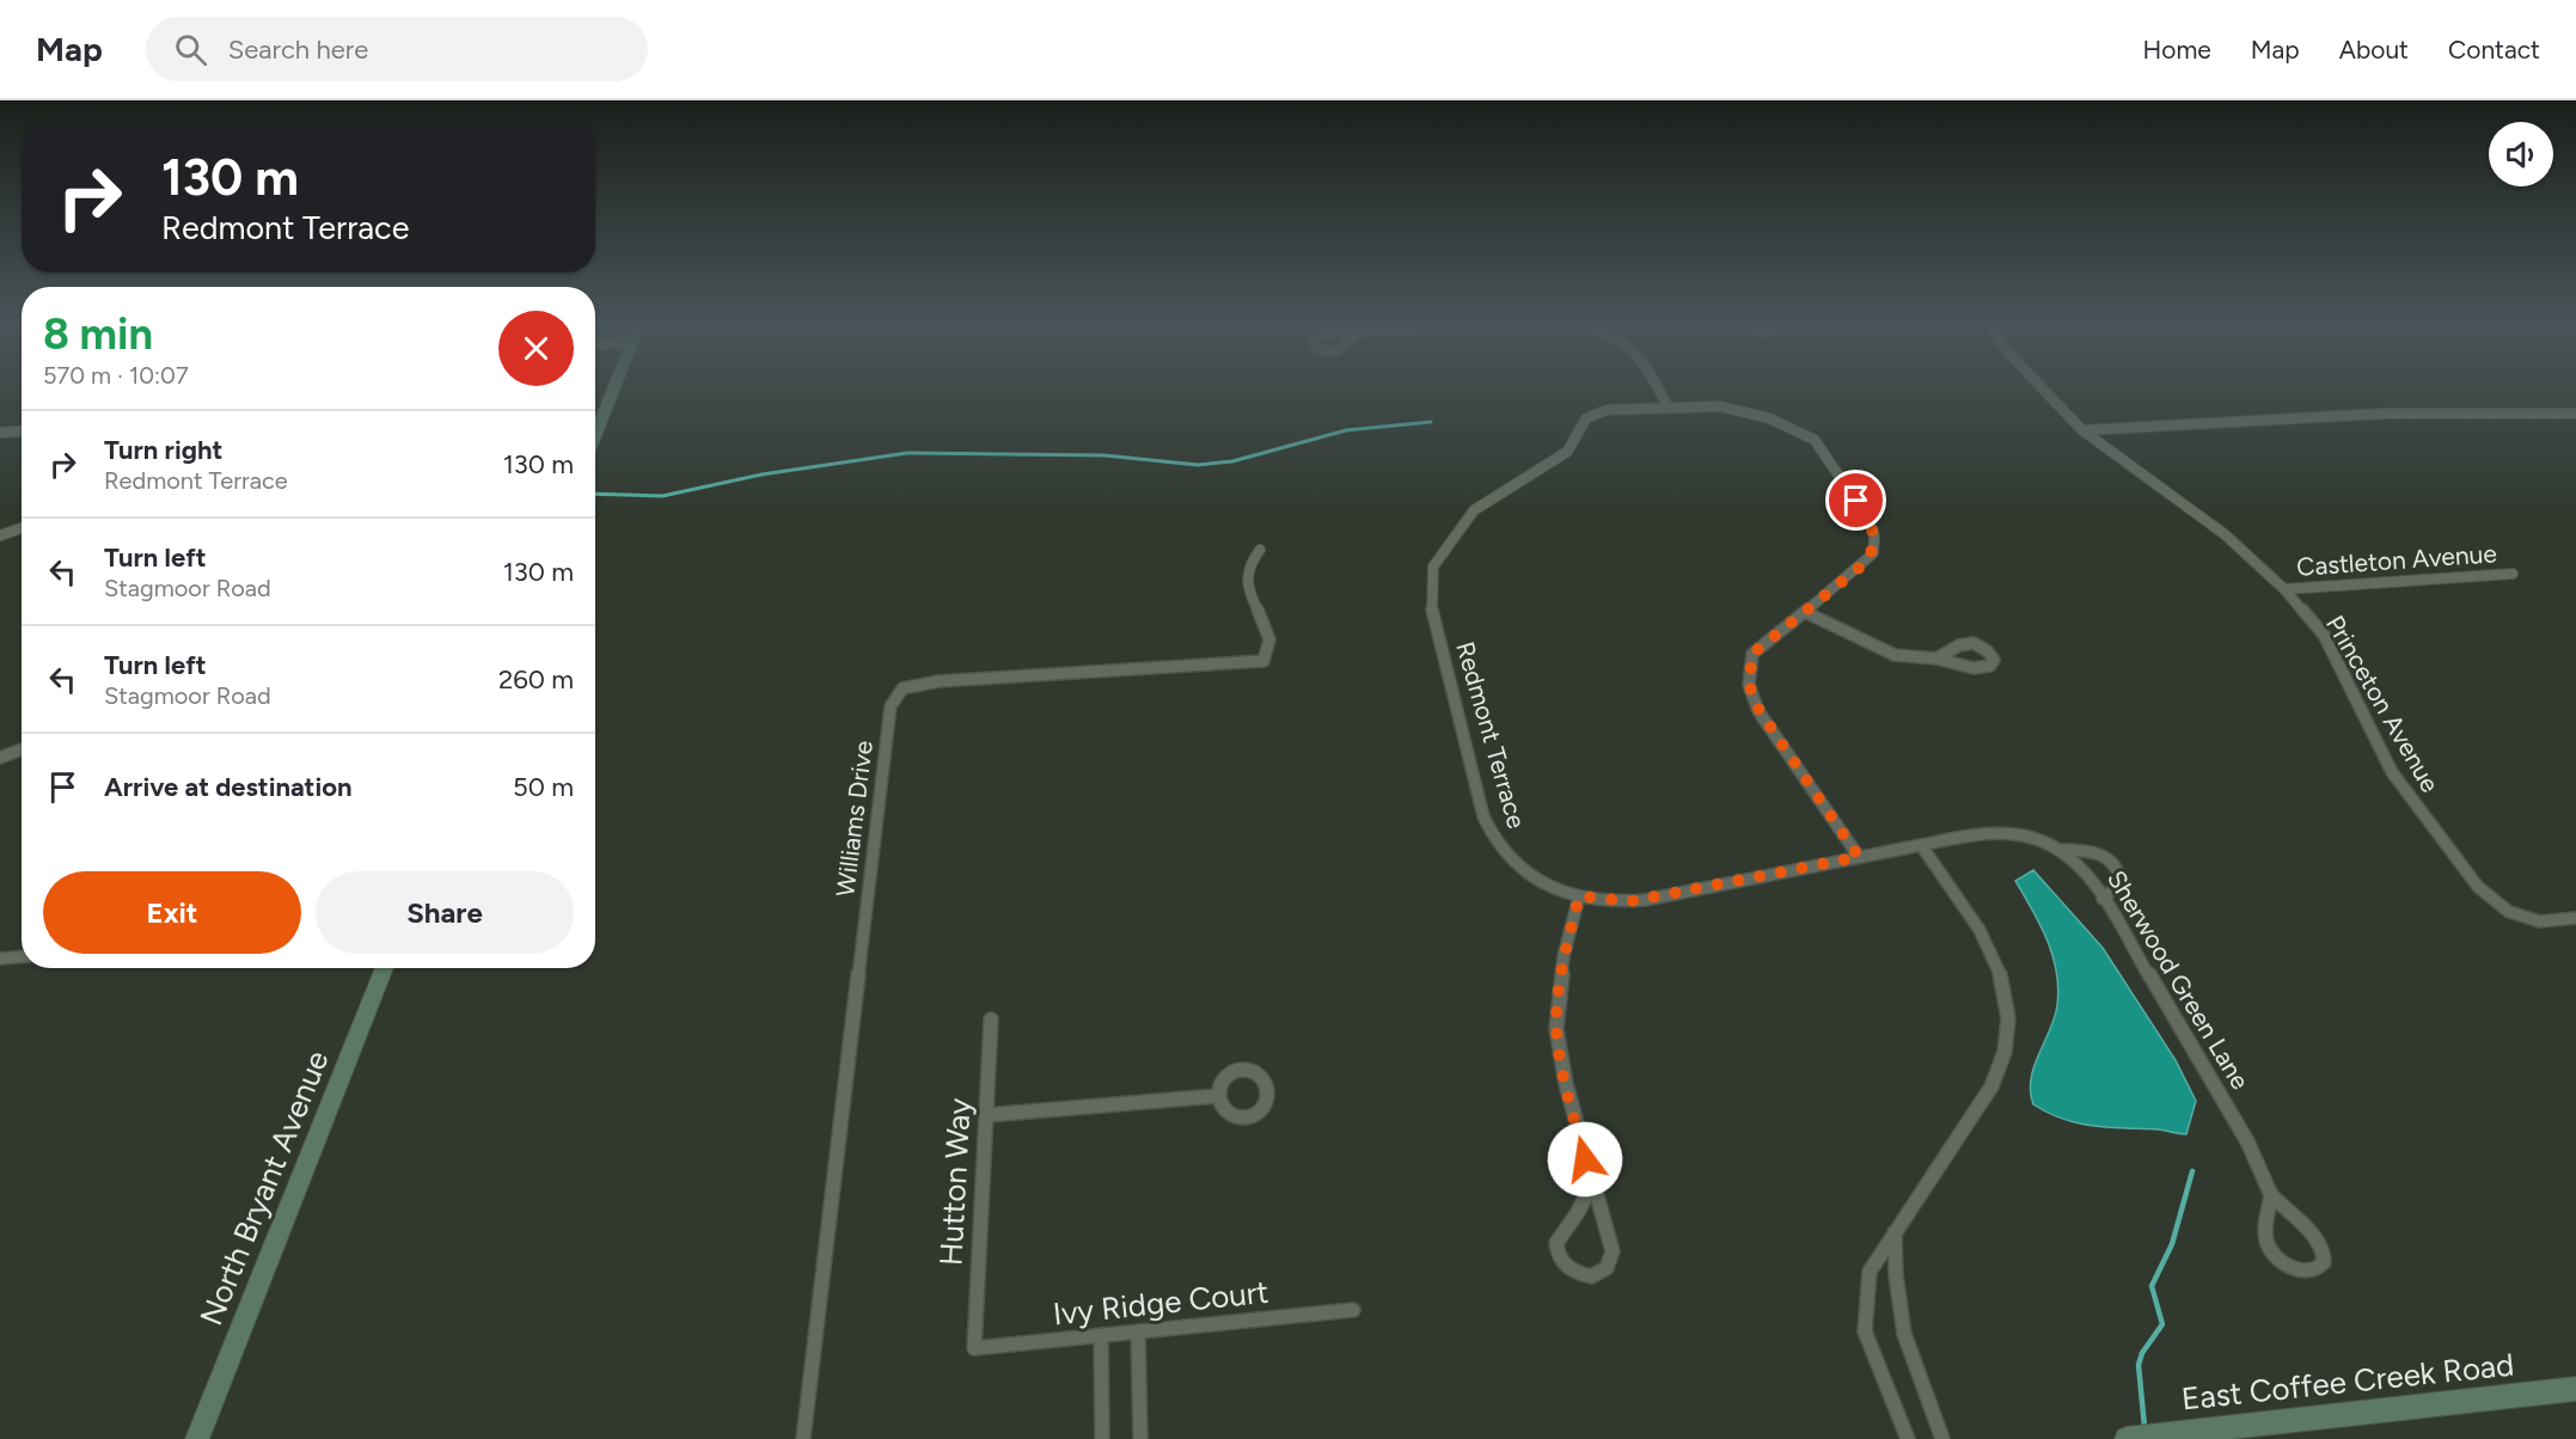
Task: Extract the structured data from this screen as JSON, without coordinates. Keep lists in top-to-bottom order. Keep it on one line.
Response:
{"streets":{"street":["Castleton Avenue","Princeton Avenue","Redmont Terrace","Williams Drive","Sherwood Green Lane","Hutton Way","North Bryant Avenue","Ivy Ridge Court","East Coffee Creek Road"]},"crossings":[["Castleton Avenue","Princeton Avenue"],["Redmont Terrace","Sherwood Green Lane"],["Hutton Way","Ivy Ridge Court"]],"page":{"header":"Map","search":"Search here","nav":["Home","Map","About","Contact"],"turn":["130 m","Redmont Terrace"],"heading":["8 min","570 m · 10:07"],"list":[{"name":"Turn right","note":"Redmont Terrace","value":"130 m"},{"name":"Turn left","note":"Stagmoor Road","value":"130 m"},{"name":"Turn left","note":"Stagmoor Road","value":"260 m"},{"name":"Arrive at destination","value":"50 m"}],"buttons":["Exit","Share"]}}
